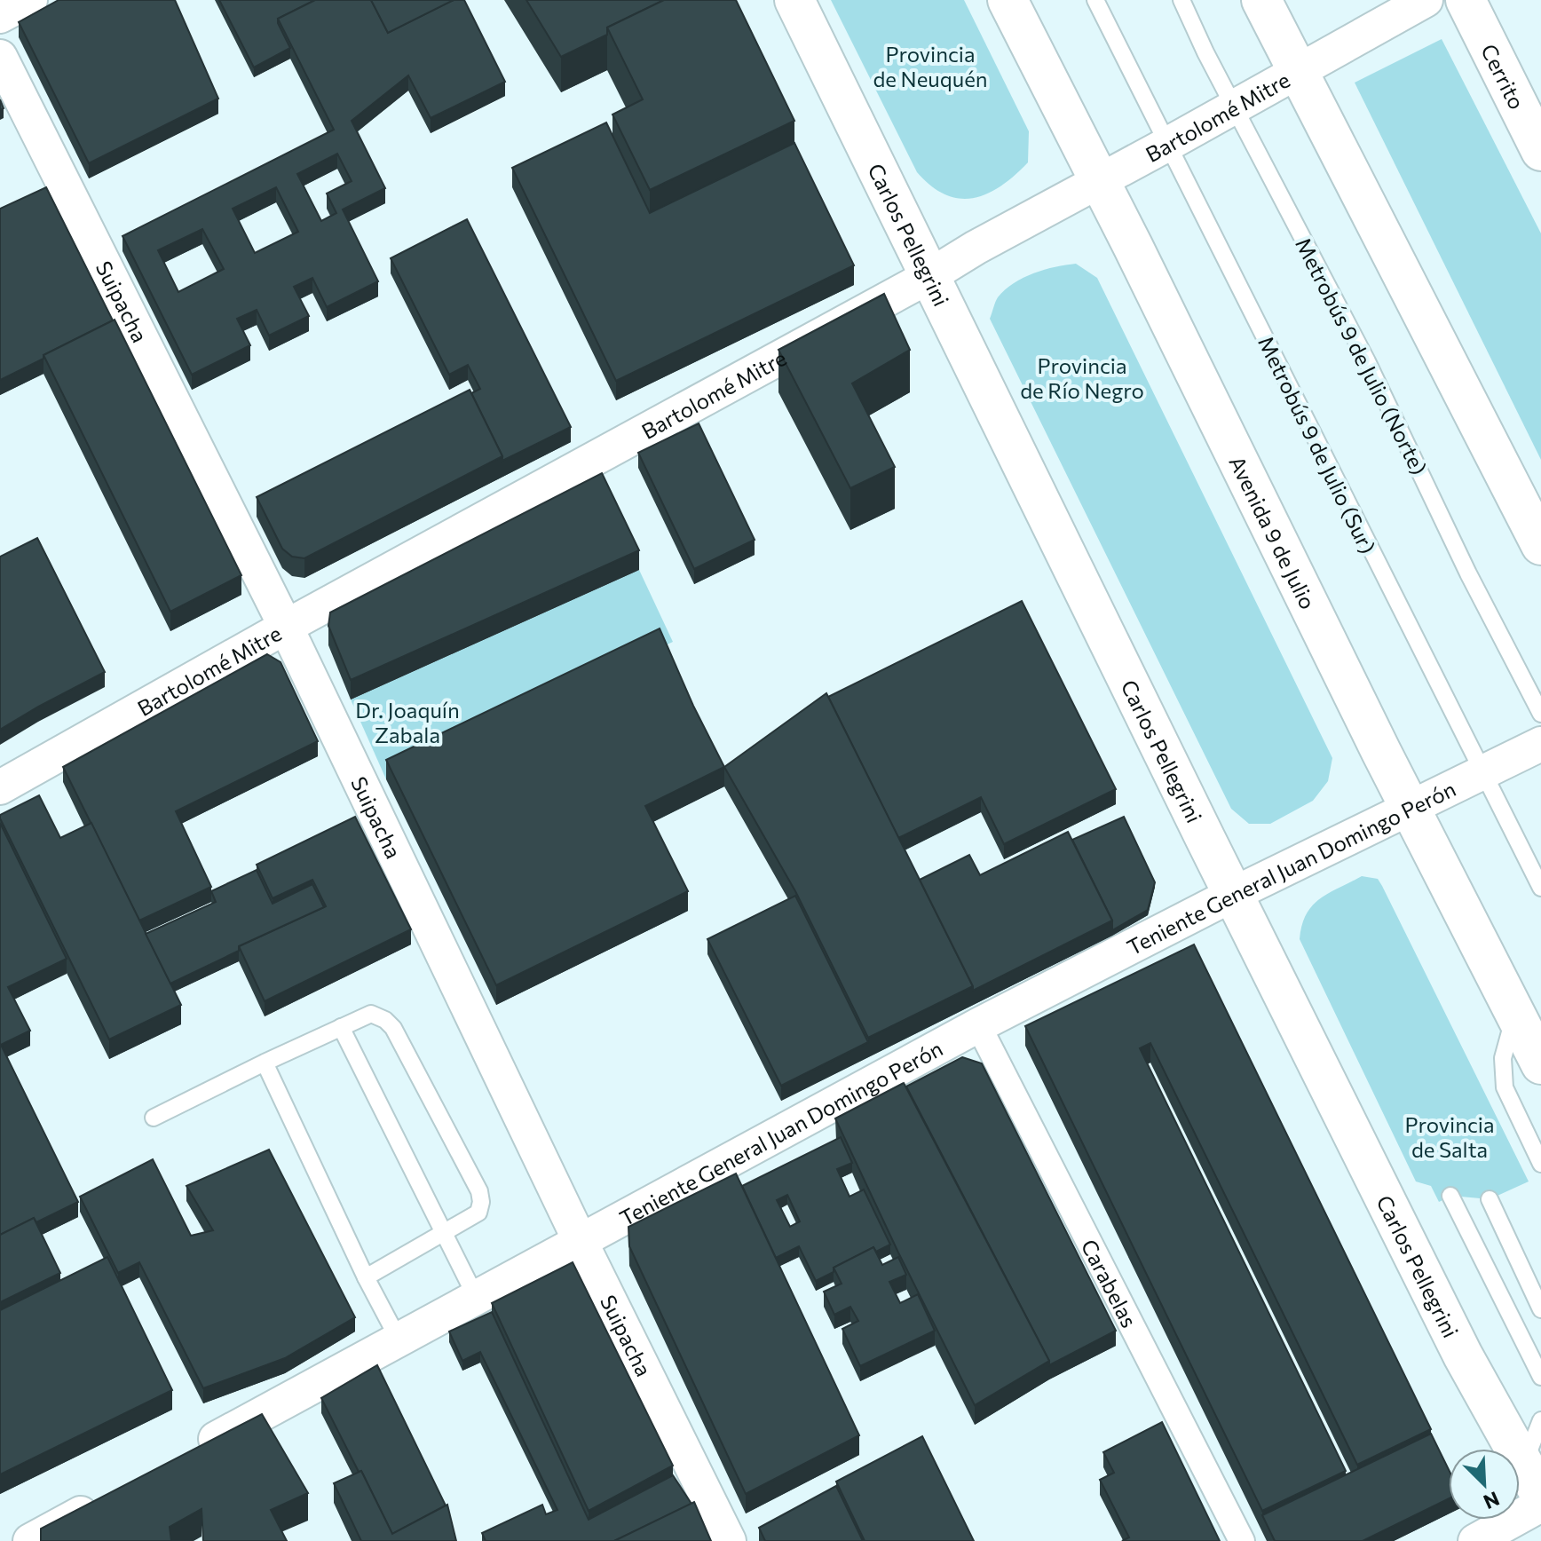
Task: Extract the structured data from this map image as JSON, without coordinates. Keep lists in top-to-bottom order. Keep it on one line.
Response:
{"streets":{"main road":["Cerrito","Carlos Pellegrini","Avenida 9 de Julio"],"street":["Bartolomé Mitre","Suipacha","Teniente General Juan Domingo Perón","Carabelas"],"lane":["Metrobús 9 de Julio (Norte)","Metrobús 9 de Julio (Sur)"]},"crossings":[["Bartolomé Mitre","Carlos Pellegrini"],["Bartolomé Mitre","Suipacha"],["Bartolomé Mitre","Metrobús 9 de Julio (Norte)"],["Bartolomé Mitre","Metrobús 9 de Julio (Sur)"],["Bartolomé Mitre","Avenida 9 de Julio"],["Carlos Pellegrini","Teniente General Juan Domingo Perón"],["Suipacha","Teniente General Juan Domingo Perón"],["Metrobús 9 de Julio (Sur)","Teniente General Juan Domingo Perón"],["Avenida 9 de Julio","Teniente General Juan Domingo Perón"],["Teniente General Juan Domingo Perón","Carabelas"]],"parks":["Provincia de Neuquén","Provincia de Río Negro","Dr. Joaquín Zabala","Provincia de Salta"],"north":"bottom right"}
